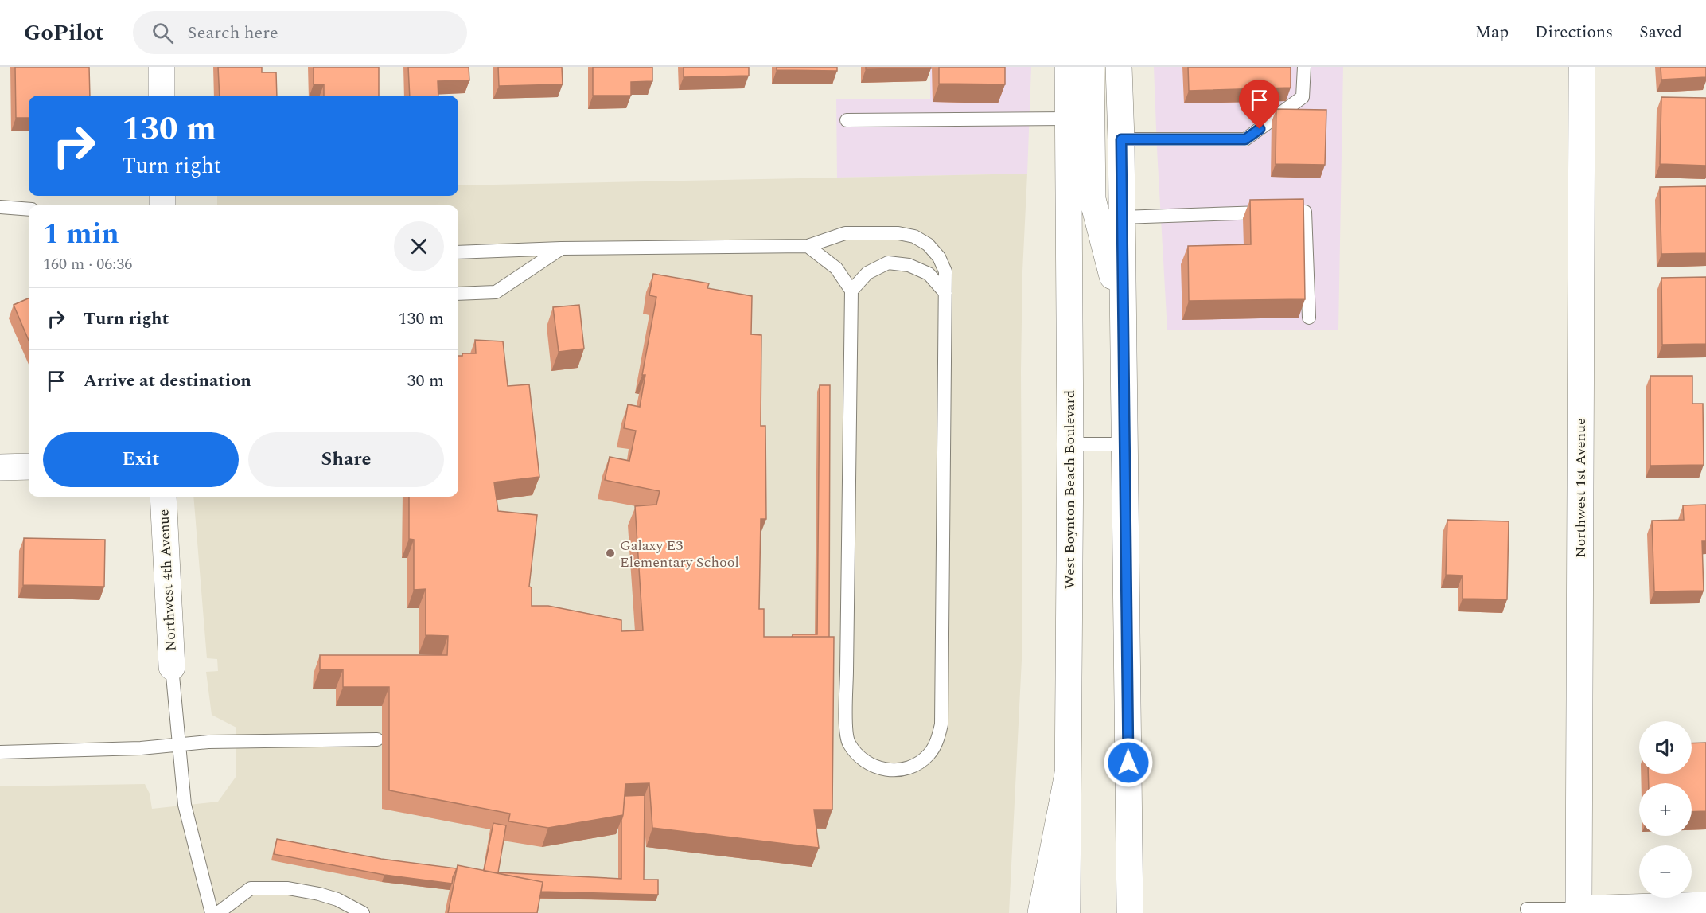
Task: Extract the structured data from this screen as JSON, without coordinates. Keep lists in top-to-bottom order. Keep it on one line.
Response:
{"streets":{"main road":["Northwest 1st Avenue","West Boynton Beach Boulevard","Northwest 4th Avenue"]},"places":["Galaxy E3 Elementary School"],"page":{"header":"GoPilot","search":"Search here","nav":["Map","Directions","Saved"],"turn":["130 m","Turn right"],"heading":["1 min","160 m · 06:36"],"list":[{"name":"Turn right","value":"130 m"},{"name":"Arrive at destination","value":"30 m"}],"buttons":["Exit","Share"],"map_buttons":["+","−"]}}
